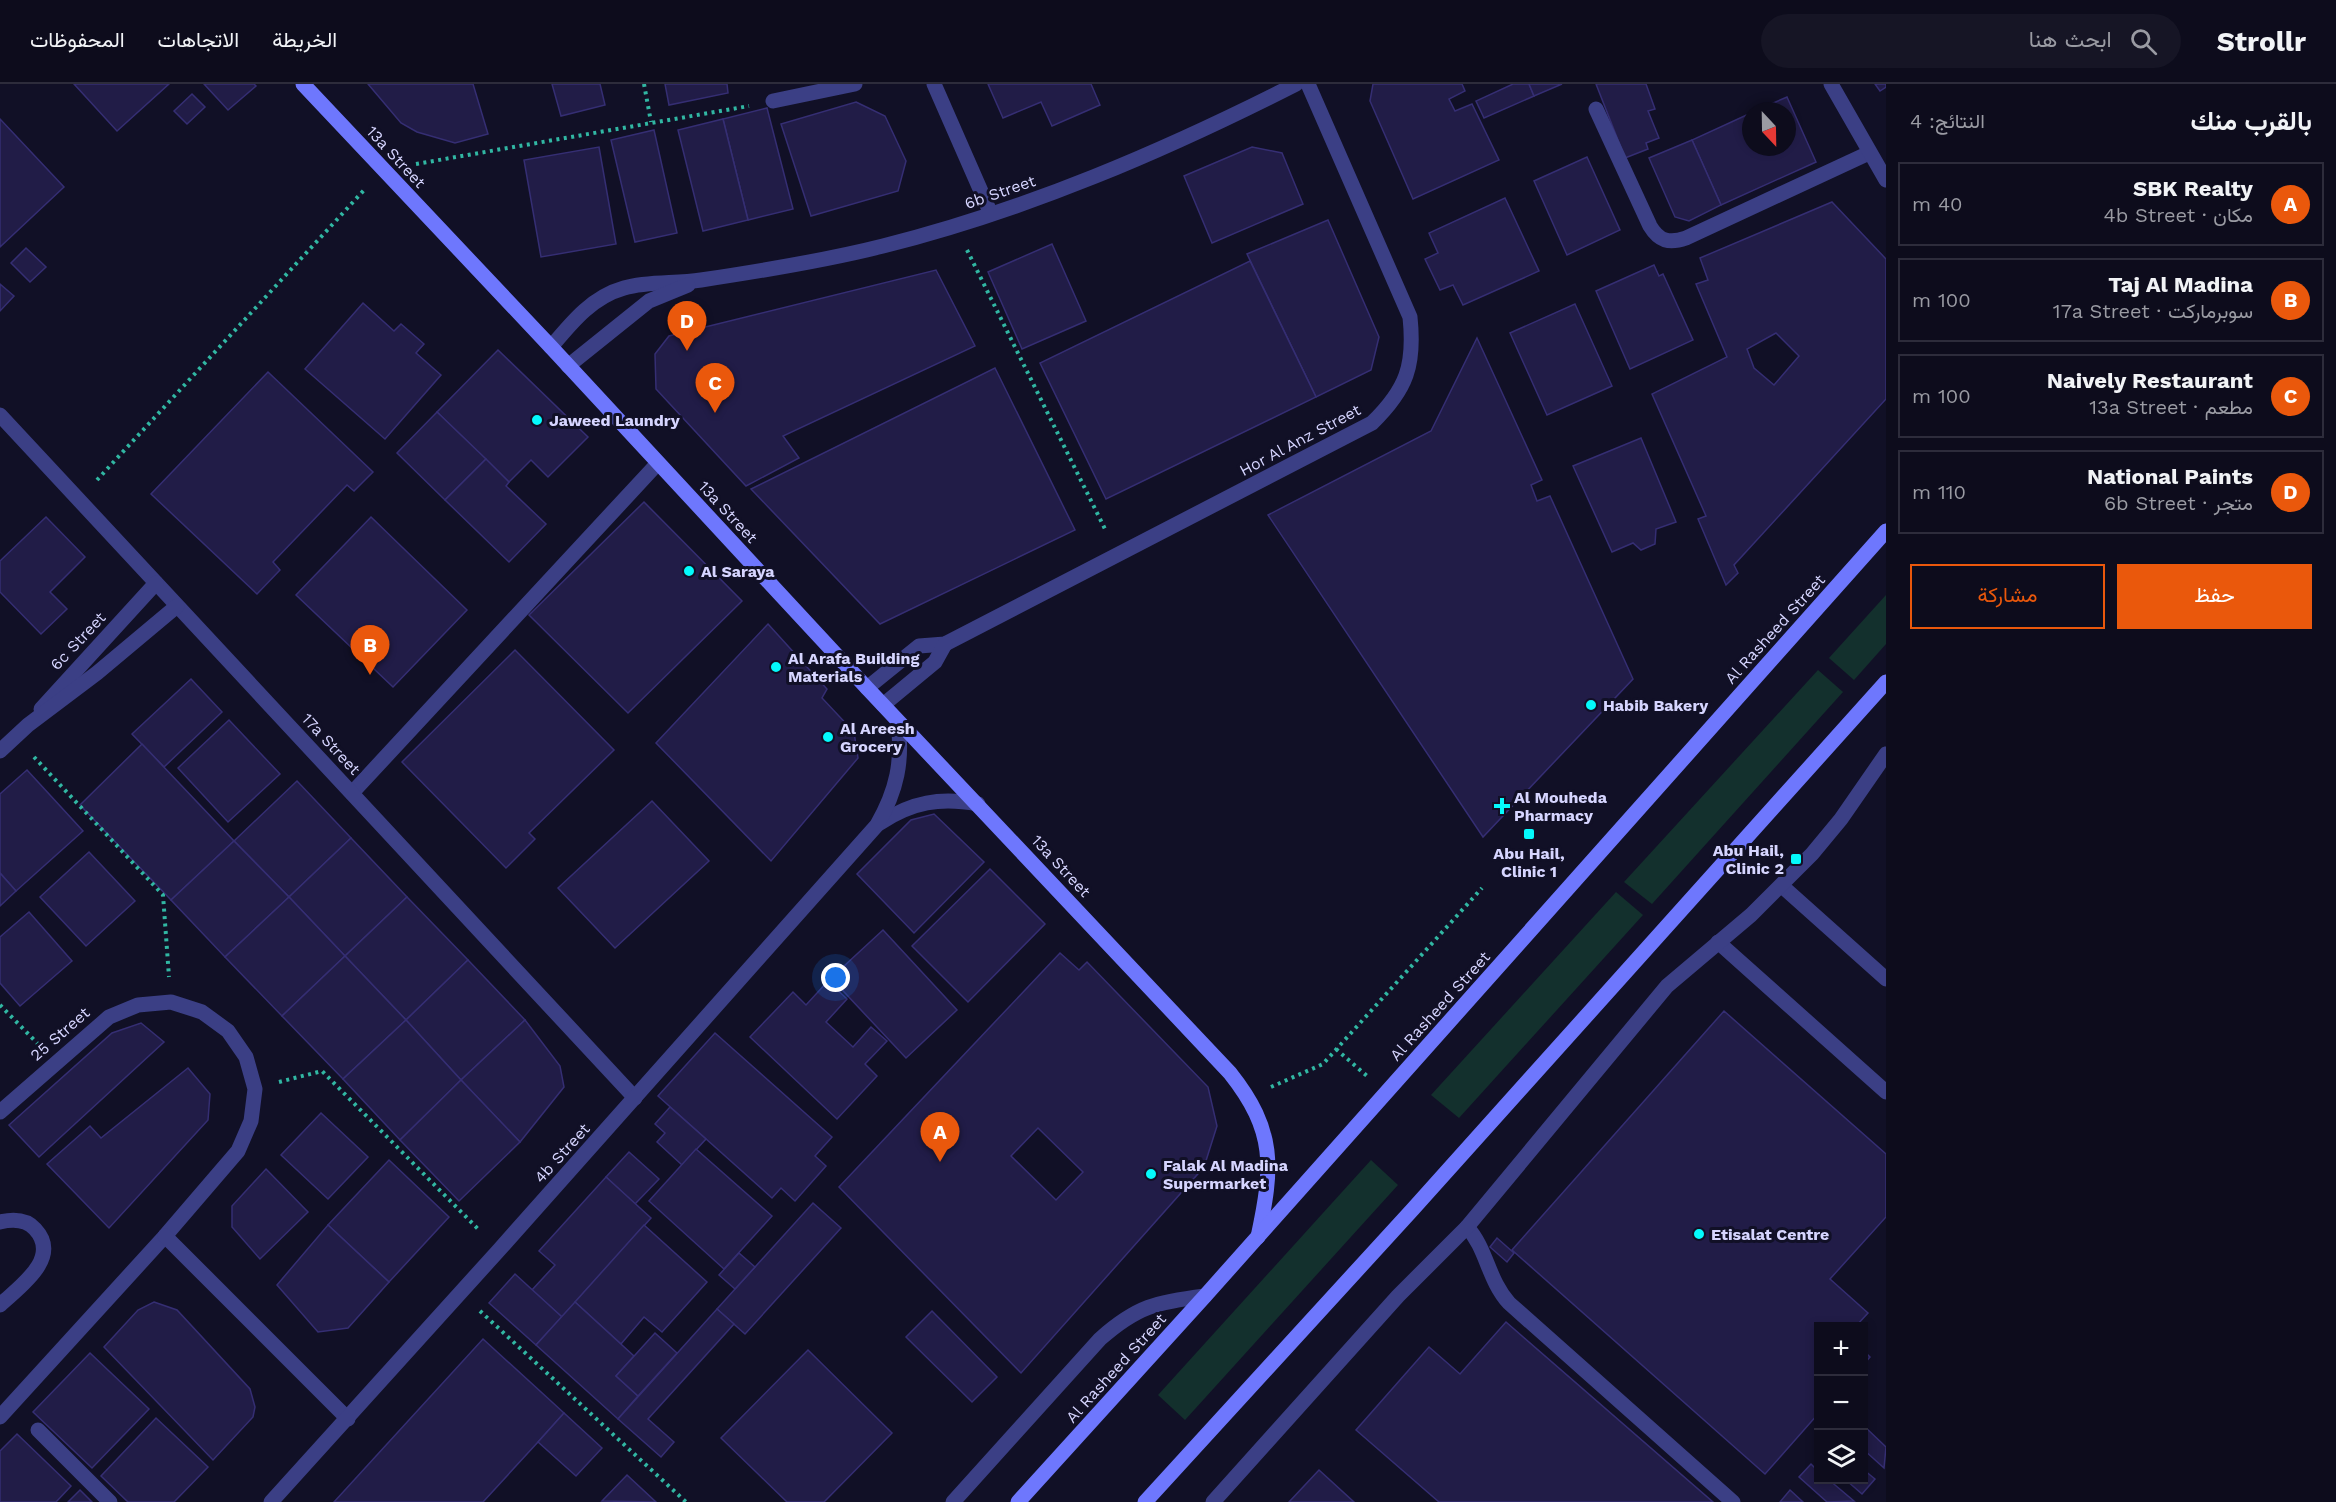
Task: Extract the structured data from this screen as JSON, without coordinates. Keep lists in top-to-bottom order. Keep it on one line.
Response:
{"streets":{"main road":["13a Street","Al Rasheed Street"],"street":["6b Street","Hor Al Anz Street","6c Street","17a Street","25 Street","4b Street"]},"crossings":[["13a Street","6b Street"],["13a Street","Hor Al Anz Street"],["13a Street","Al Rasheed Street"],["13a Street","4b Street"],["6c Street","17a Street"],["17a Street","4b Street"]],"places":{"other":["Jaweed Laundry","Al Saraya","Al Arafa Building Materials","Habib Bakery","Al Areesh Grocery","Falak Al Madina Supermarket","Etisalat Centre"],"health":["Al Mouheda Pharmacy"],"transit":["Abu Hail, Clinic 1","Abu Hail, Clinic 2"]},"north":"bottom","page":{"header":"Strollr","search":"ابحث هنا","nav":["الخريطة","الاتجاهات","المحفوظات"],"heading":["بالقرب منك","النتائج: 4"],"list":[{"mark":"A","name":"SBK Realty","note":"مكان · 4b Street","value":"40 m"},{"mark":"B","name":"Taj Al Madina","note":"سوبرماركت · 17a Street","value":"100 m"},{"mark":"C","name":"Naively Restaurant","note":"مطعم · 13a Street","value":"100 m"},{"mark":"D","name":"National Paints","note":"متجر · 6b Street","value":"110 m"}],"pins":["D","C","B","A"],"buttons":["حفظ","مشاركة"],"map_buttons":["+","−"]}}
